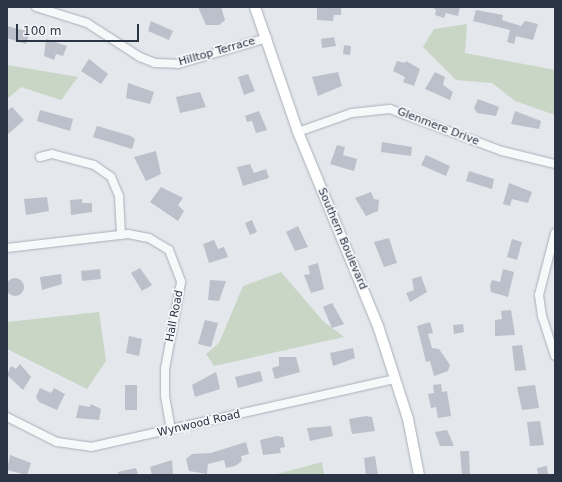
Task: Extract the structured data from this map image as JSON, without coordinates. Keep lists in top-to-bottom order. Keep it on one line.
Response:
{"streets":{"main road":["Southern Boulevard"],"street":["Hilltop Terrace","Glenmere Drive","Hall Road","Wynwood Road"]},"crossings":[["Hilltop Terrace","Southern Boulevard"],["Glenmere Drive","Southern Boulevard"],["Southern Boulevard","Wynwood Road"],["Hall Road","Wynwood Road"]],"scale_bar":"100 m"}
